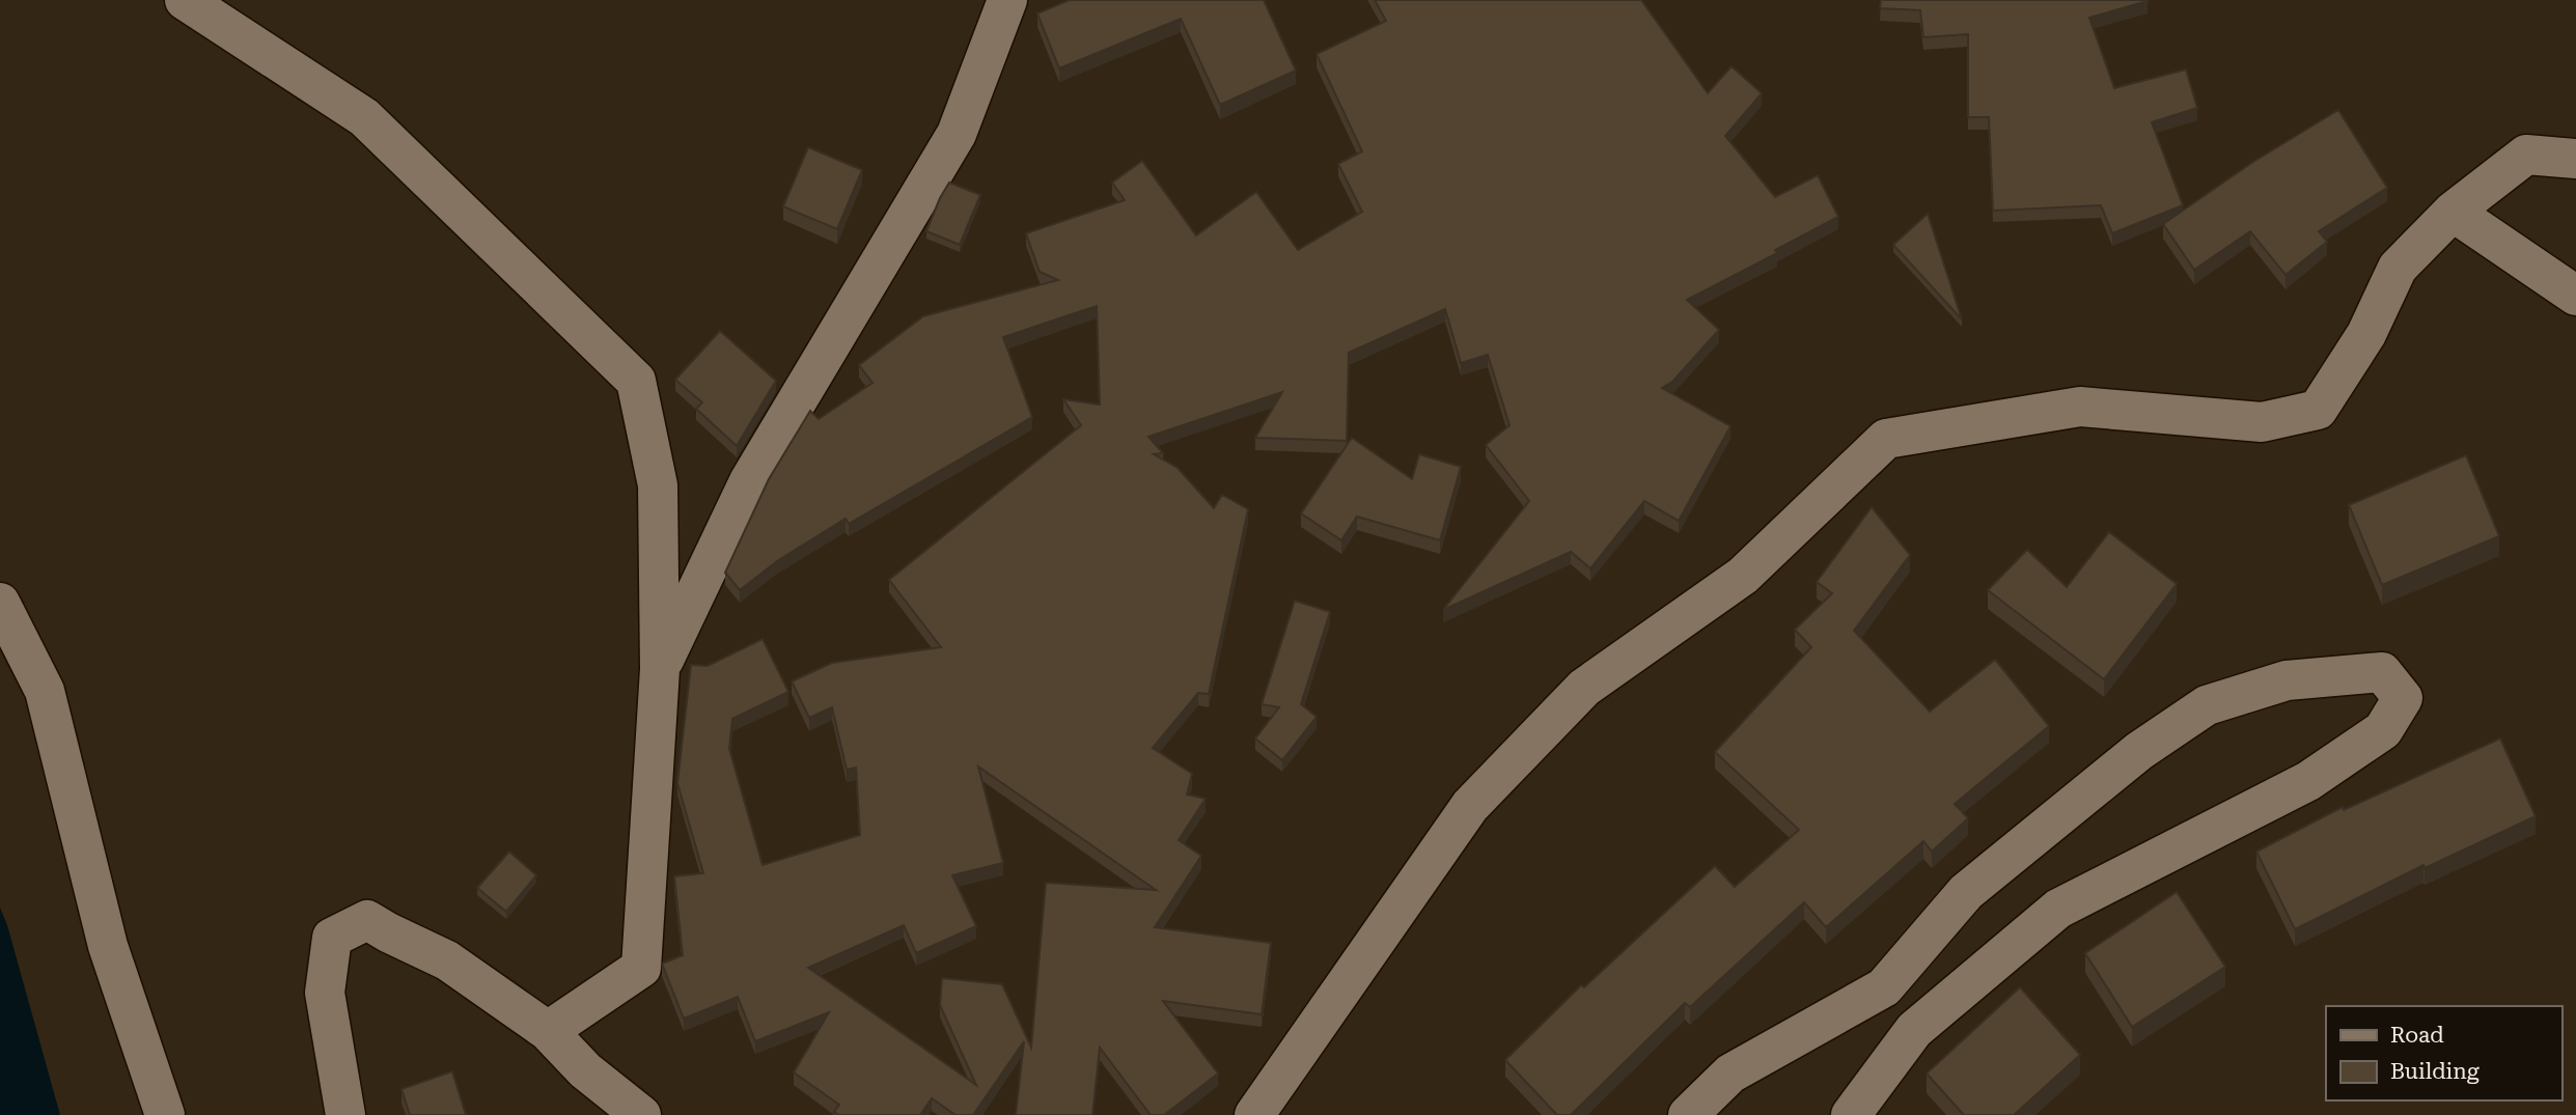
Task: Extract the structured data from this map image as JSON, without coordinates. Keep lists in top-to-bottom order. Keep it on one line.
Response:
{"legend":["Road","Building"]}
